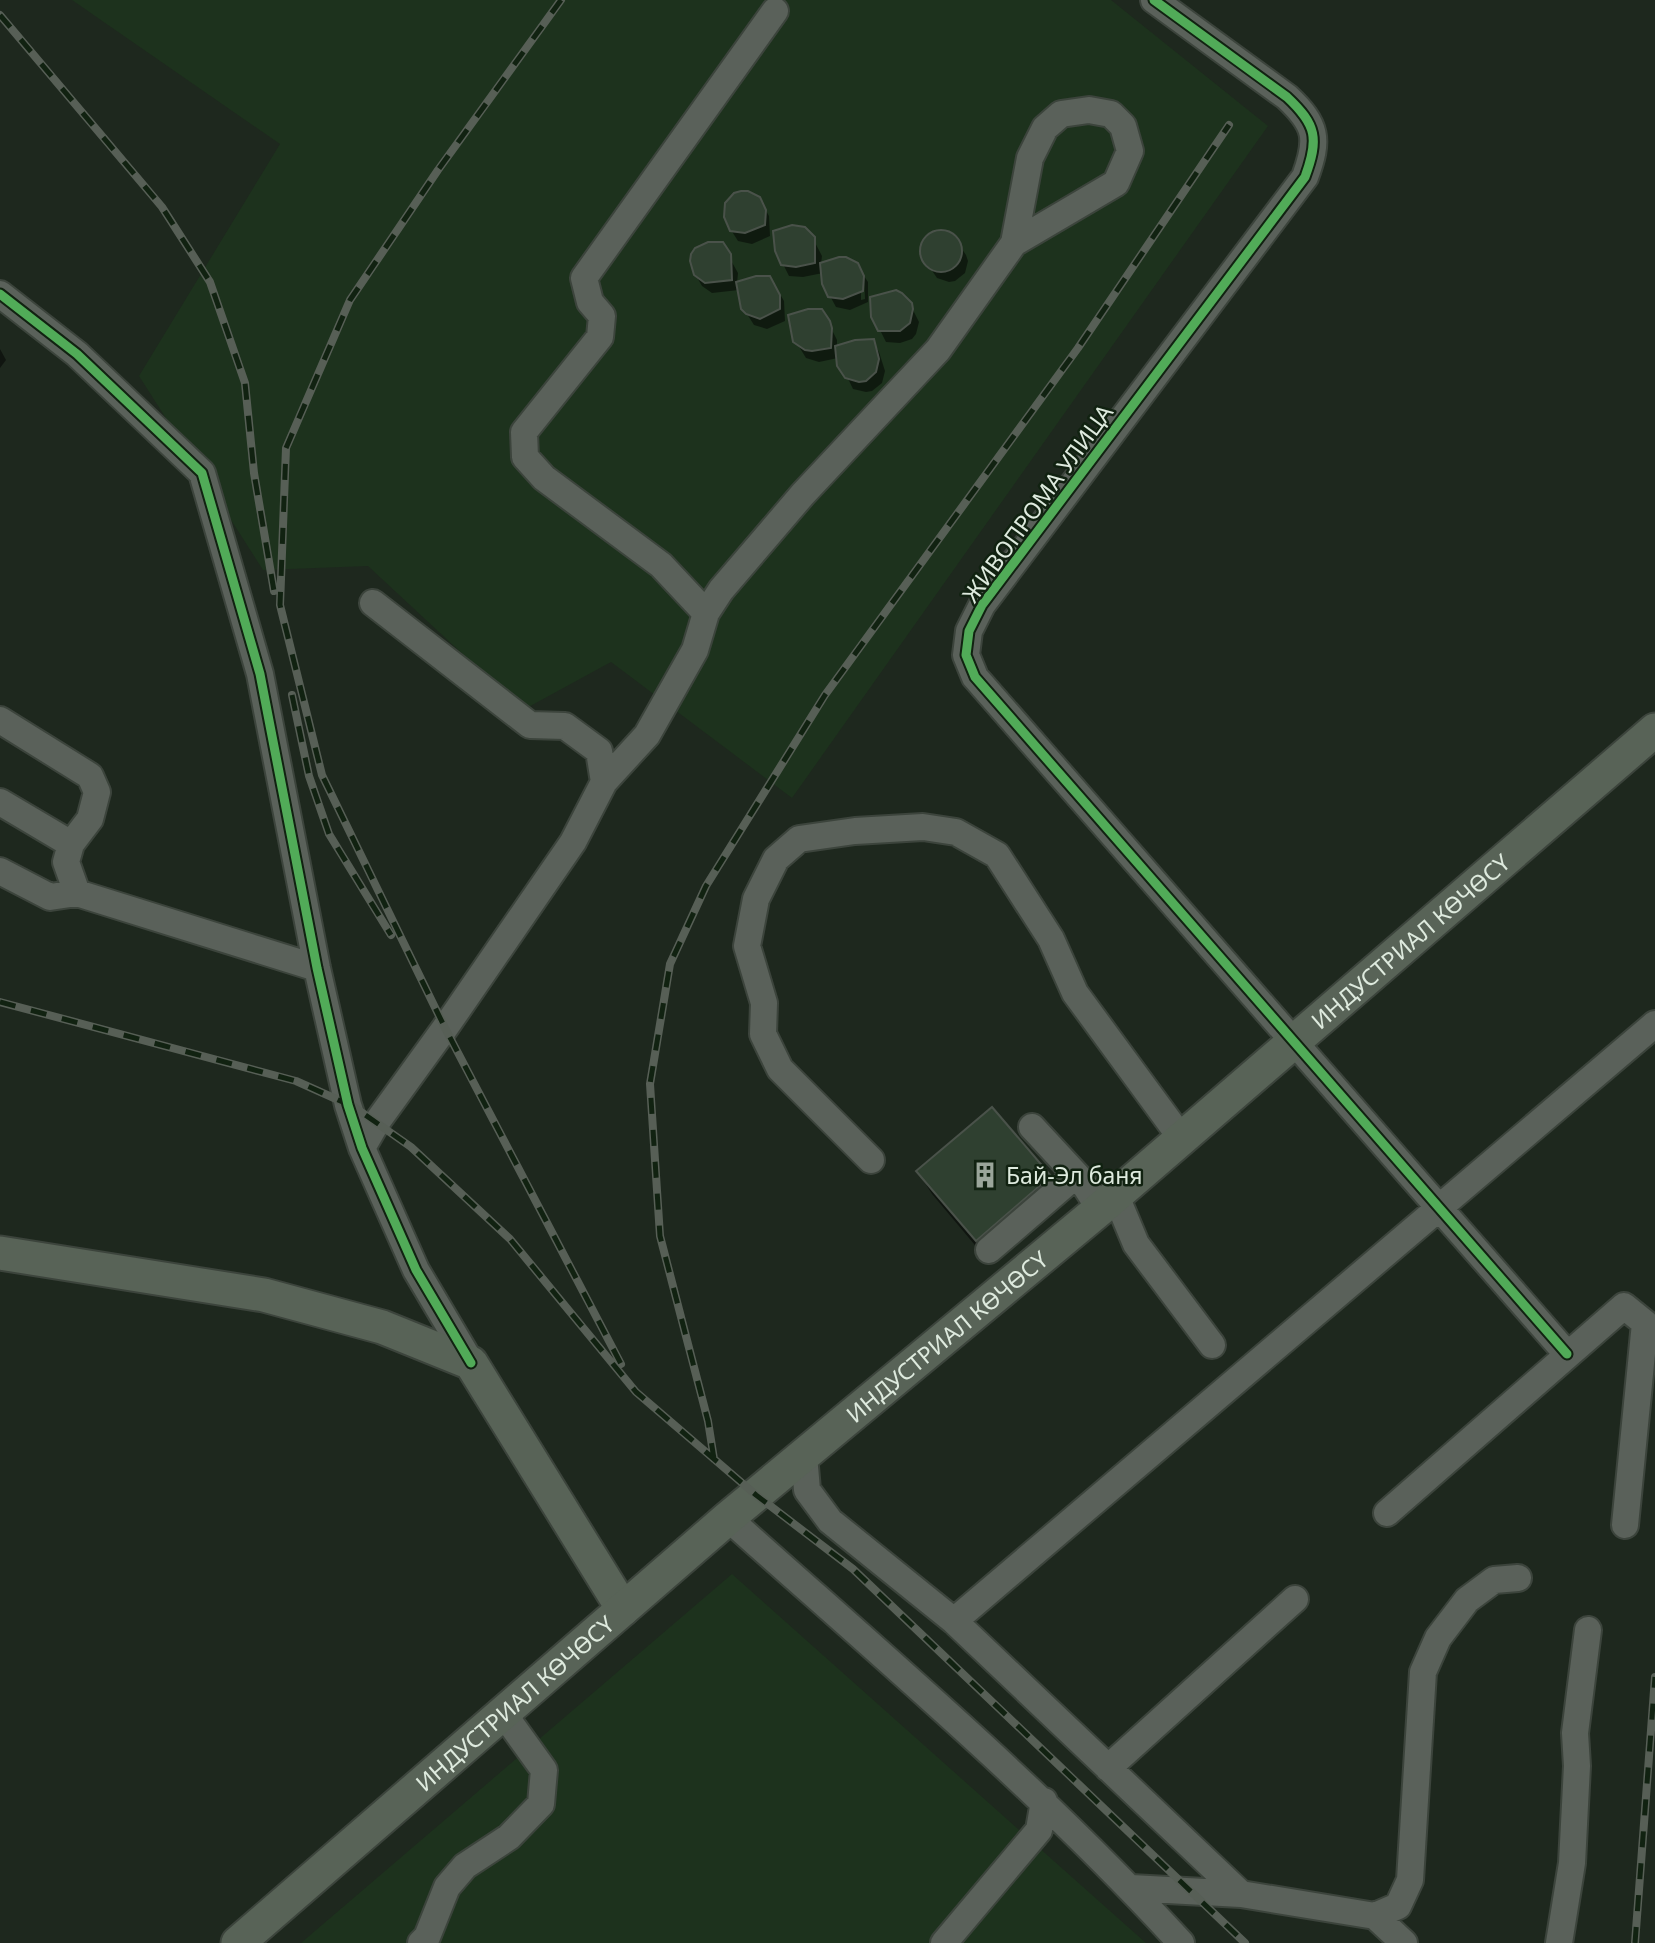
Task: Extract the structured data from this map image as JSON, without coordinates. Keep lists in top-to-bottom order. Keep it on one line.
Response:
{"streets":{"main road":["ИНДУСТРИАЛ КӨЧӨСҮ"],"street":["ЖИВОПРОМА УЛИЦА"]},"crossings":[["ЖИВОПРОМА УЛИЦА","ИНДУСТРИАЛ КӨЧӨСҮ"]],"places":{"building":["Бай-Эл баня"]}}
